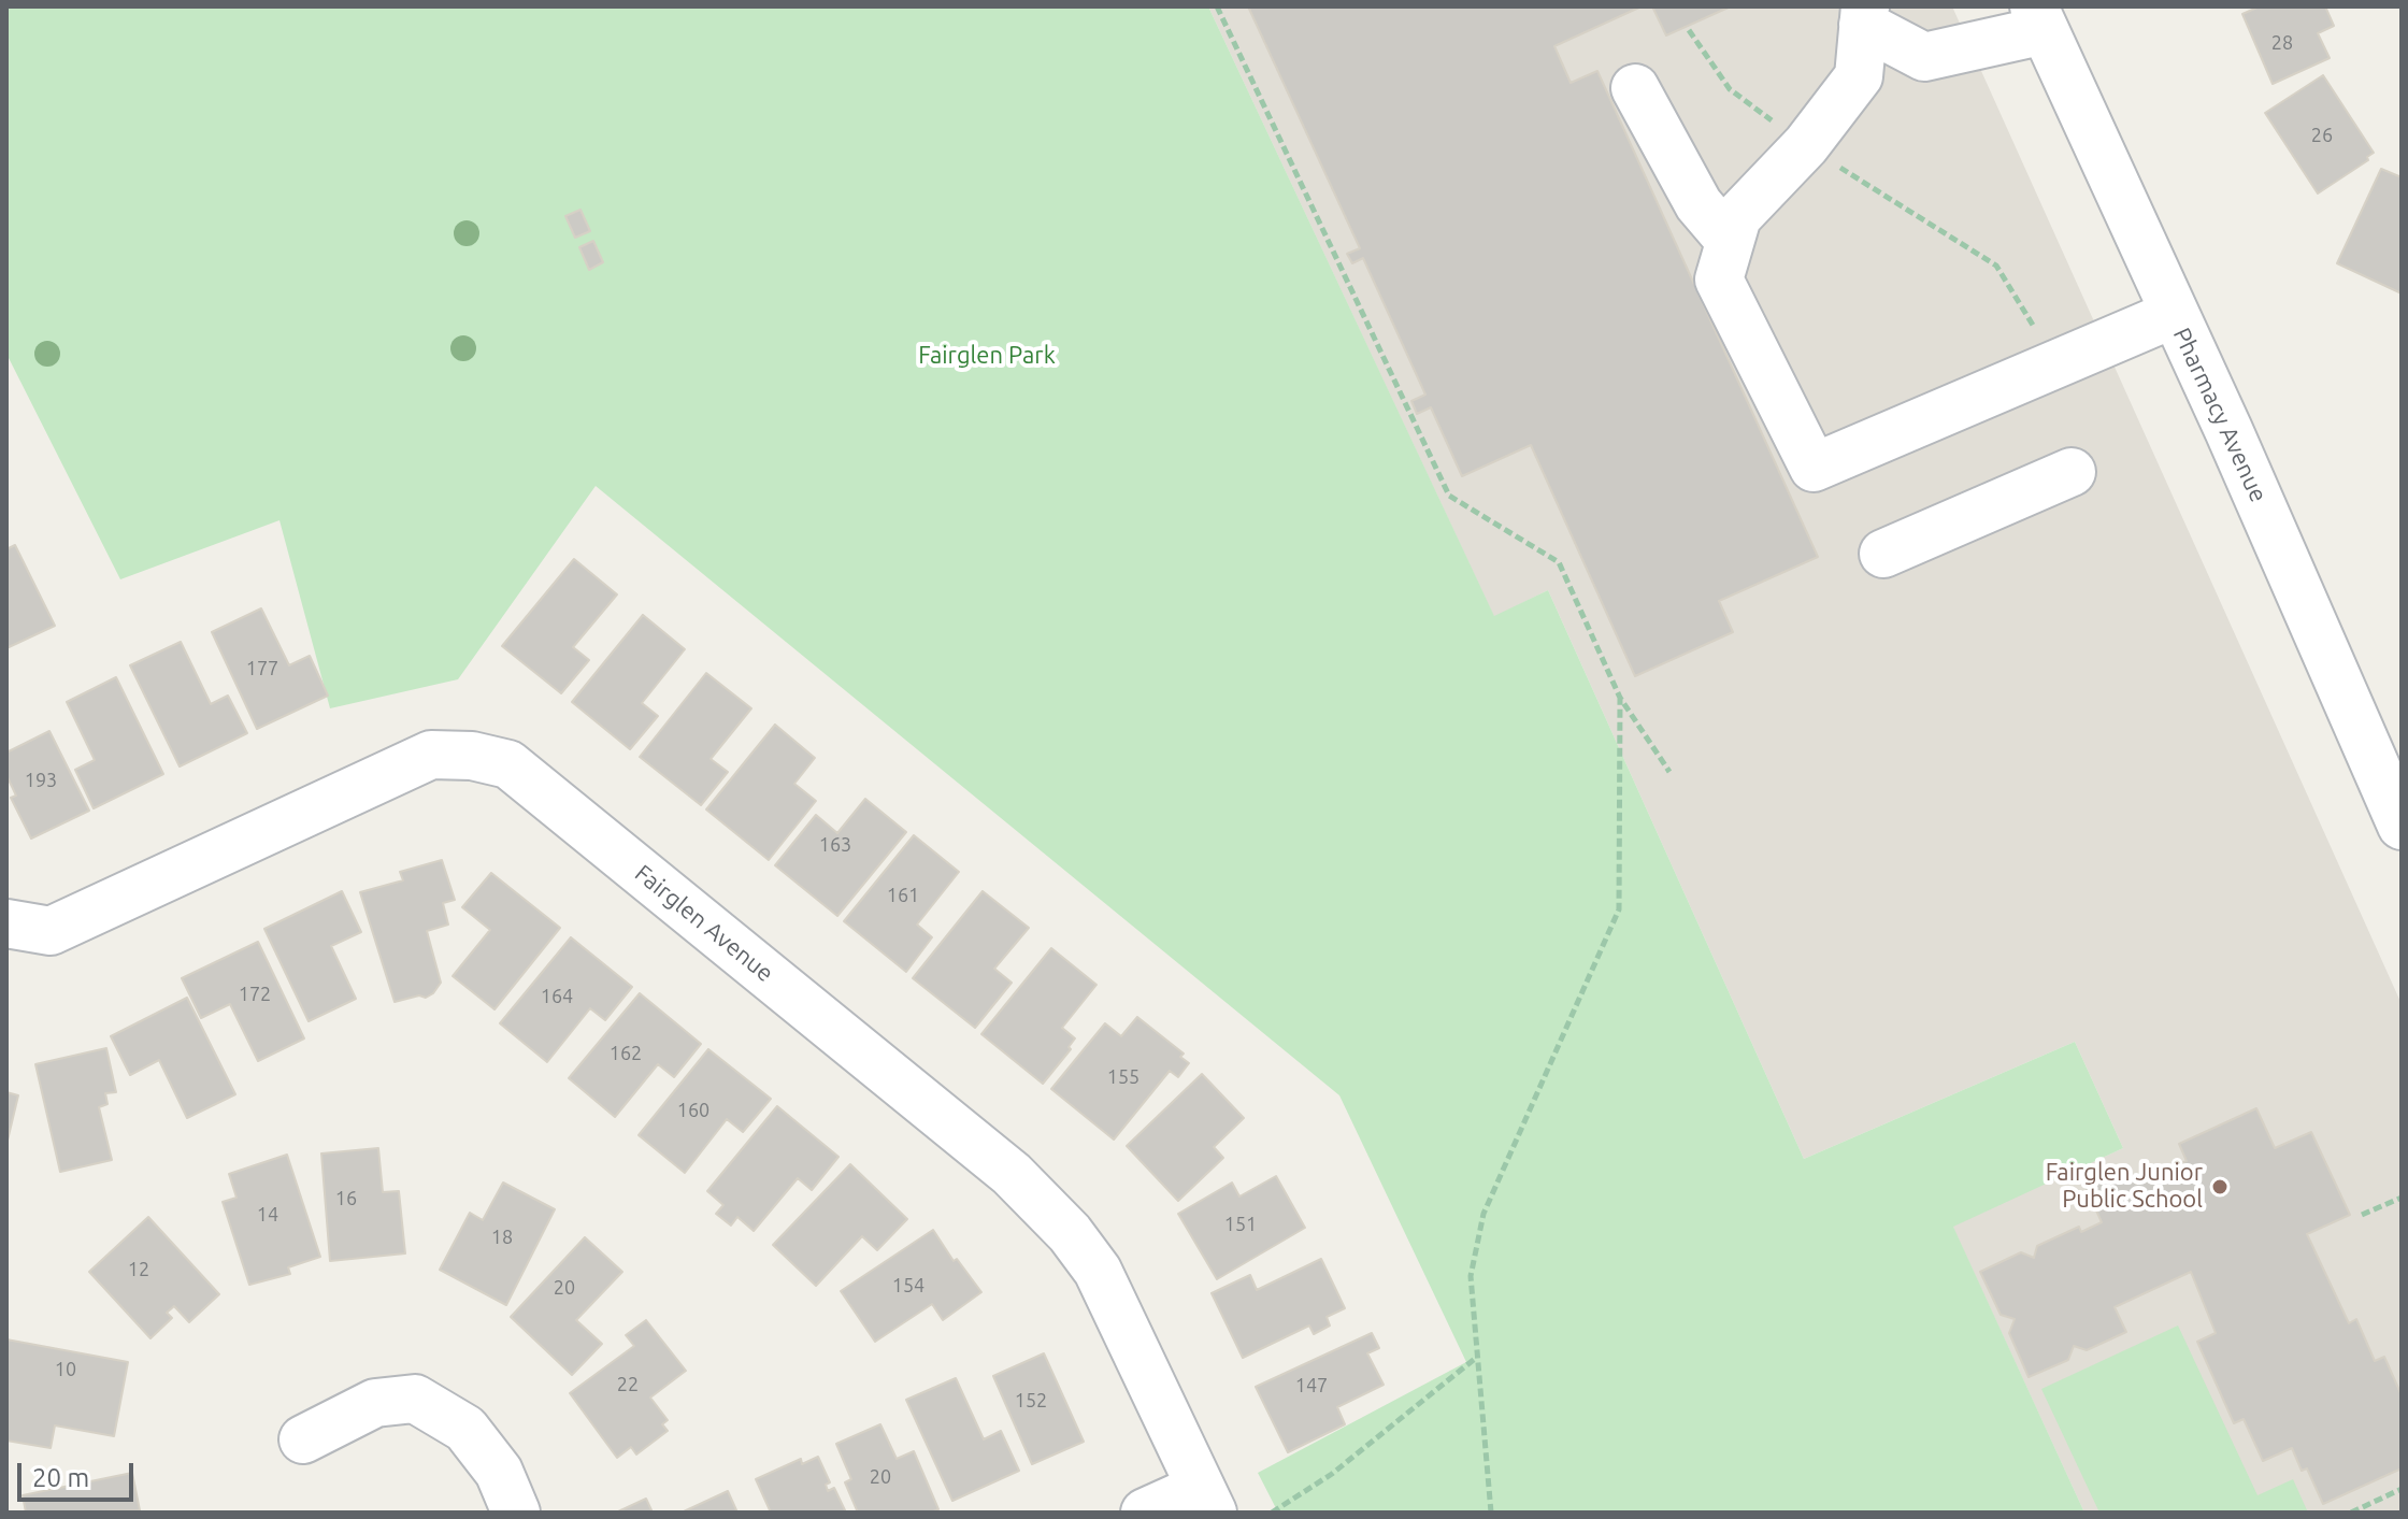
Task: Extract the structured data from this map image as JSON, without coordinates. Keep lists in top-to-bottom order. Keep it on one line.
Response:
{"streets":{"street":["Pharmacy Avenue","Fairglen Avenue"]},"parks":["Fairglen Park"],"places":["Fairglen Junior Public School"],"house_numbers":["28","26","177","193","163","161","172","164","162","155","160","16","14","151","18","12","154","20","10","22","147","152","20"],"scale_bar":"20 m"}
